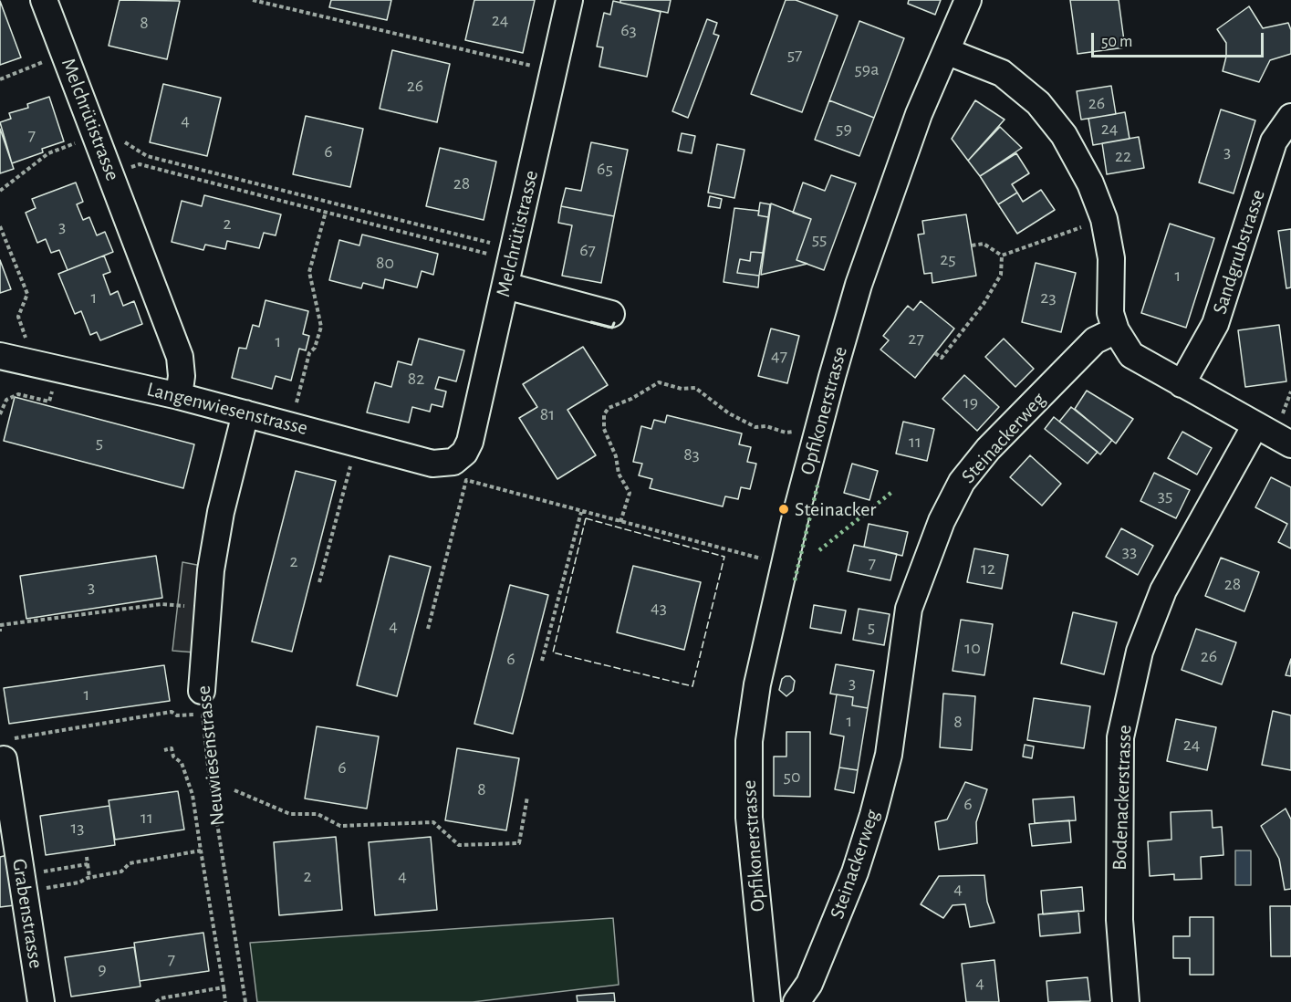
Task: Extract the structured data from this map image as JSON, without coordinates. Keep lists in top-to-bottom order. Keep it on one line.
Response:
{"streets":{"street":["Melchrütistrasse","Sandgrubstrasse","Langenwiesenstrasse","Opfikonerstrasse","Steinackerweg","Neuwiesenstrasse","Bodenackerstrasse","Grabenstrasse"]},"crossings":[["Melchrütistrasse","Langenwiesenstrasse"],["Langenwiesenstrasse","Neuwiesenstrasse"]],"places":["Steinacker"],"house_numbers":["24","8","63","57","59a","26","26","4","59","24","7","6","3","22","65","28","2","3","55","67","25","80","1","1","23","27","1","47","82","19","81","11","5","83","35","33","2","7","12","28","3","43","4","5","10","26","6","3","1","1","8","24","6","50","8","6","11","13","2","4","4","7","9","4"],"scale_bar":"50 m"}
